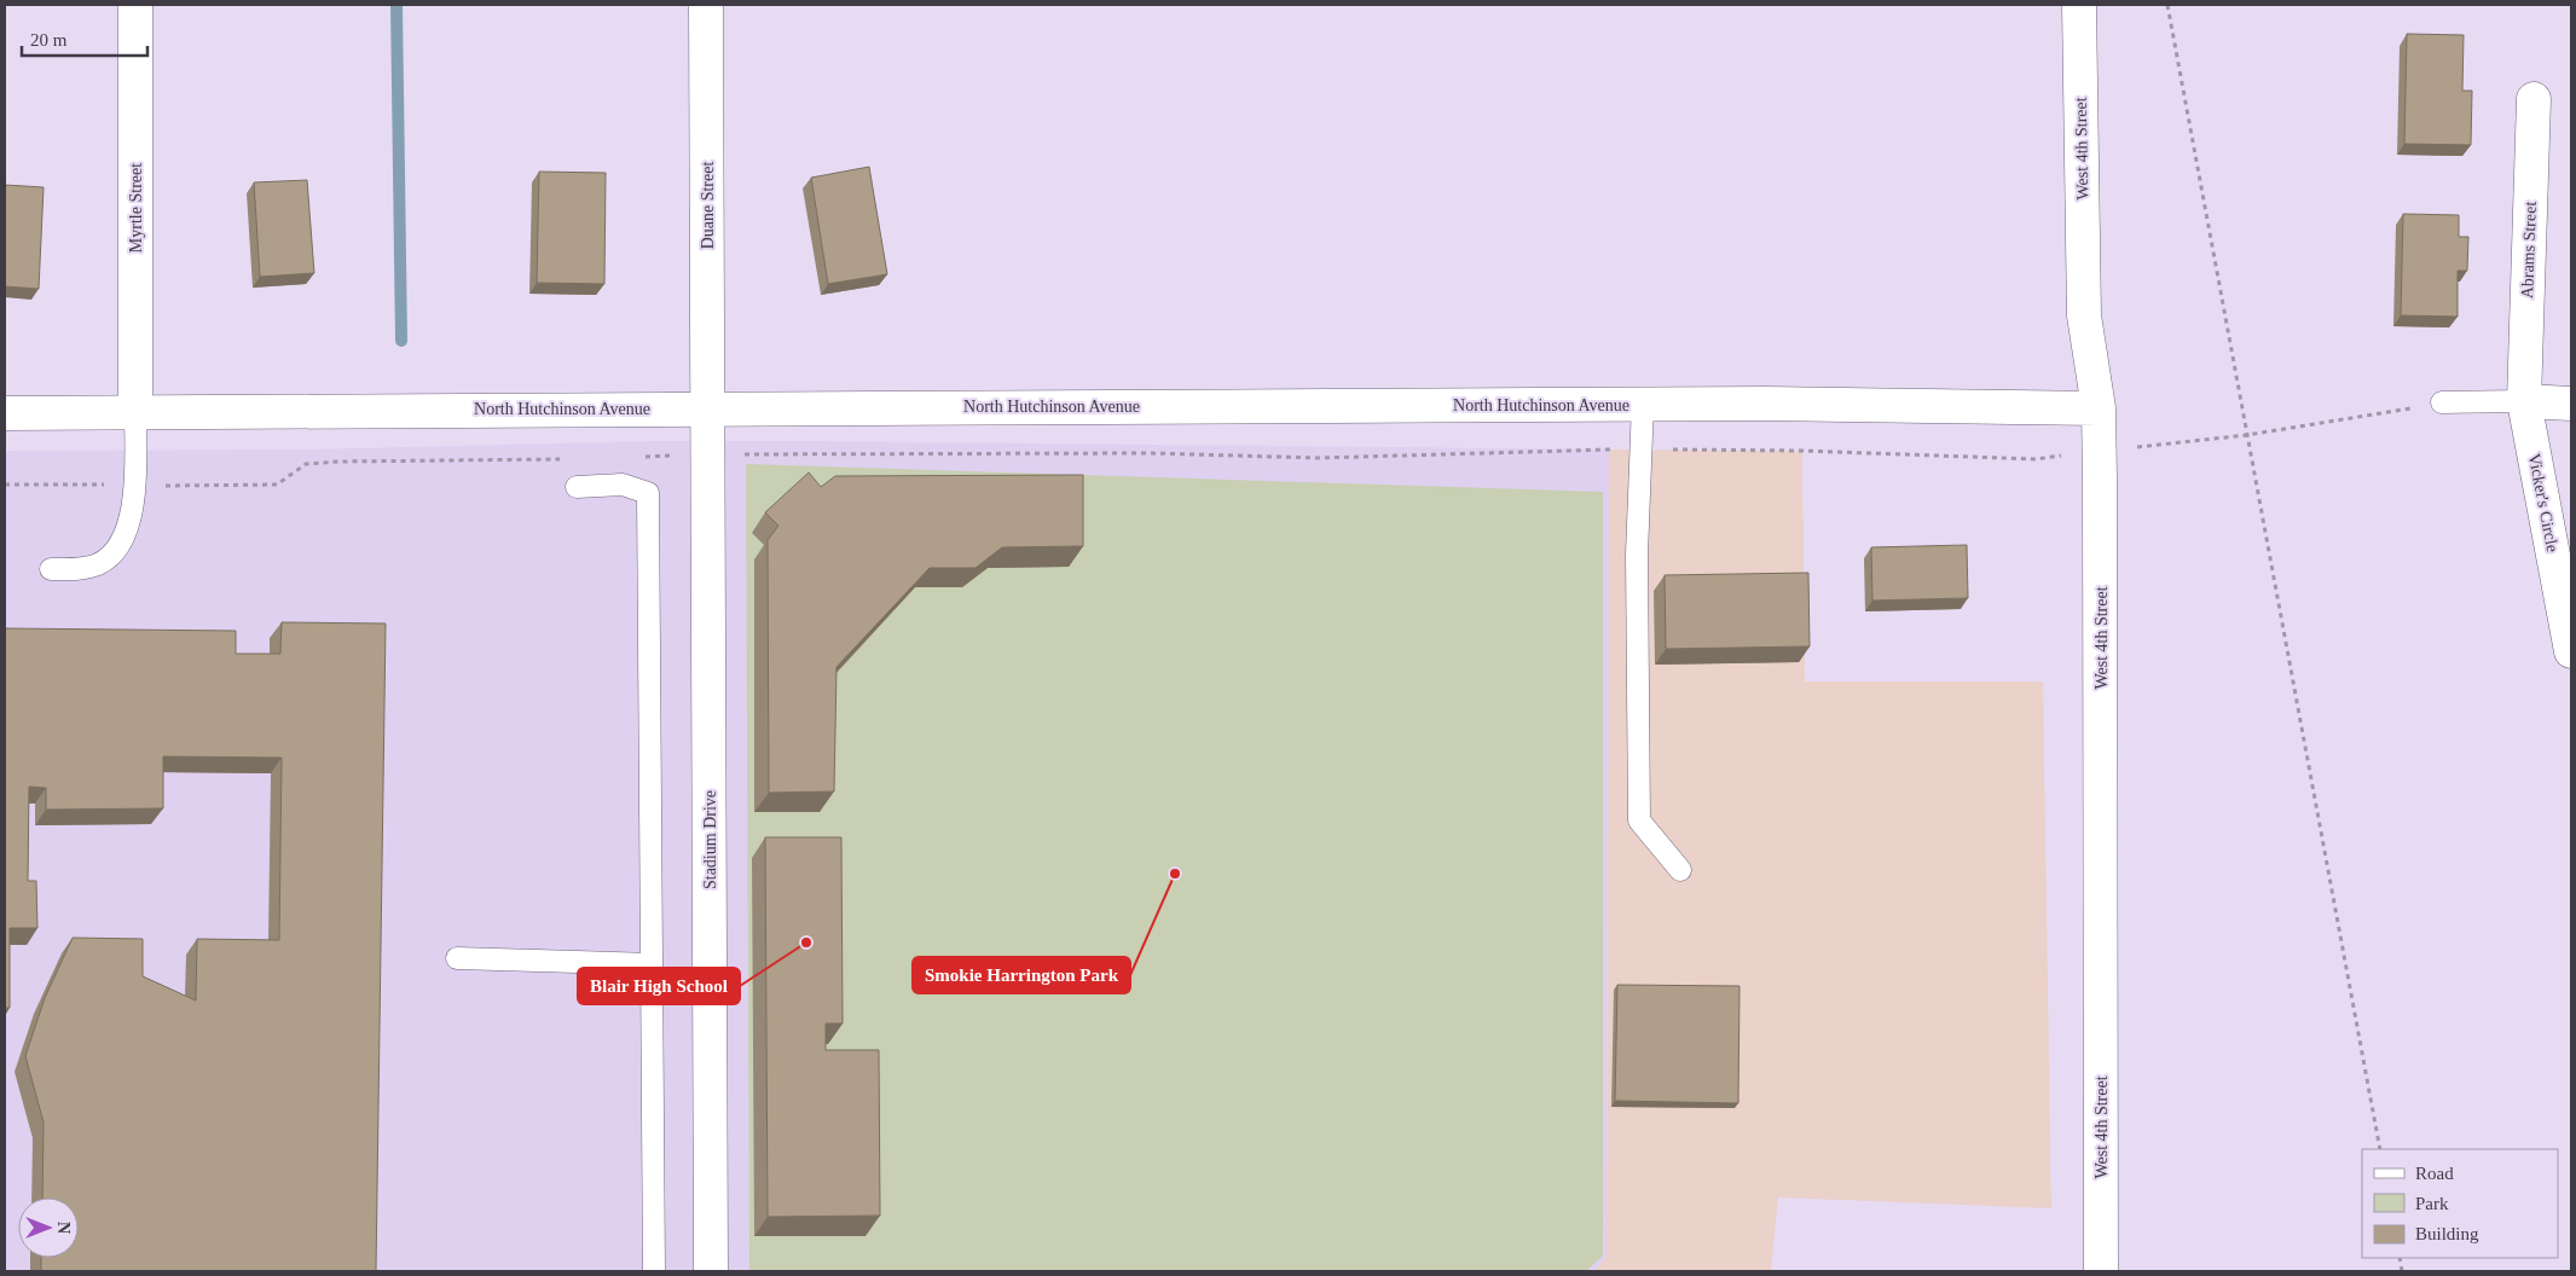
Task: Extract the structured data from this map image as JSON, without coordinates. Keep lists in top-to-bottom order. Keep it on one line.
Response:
{"streets":{"main road":["West 4th Street","Duane Street","Myrtle Street","Abrams Street","North Hutchinson Avenue","Vicker's Circle","Stadium Drive"]},"crossings":[["West 4th Street","North Hutchinson Avenue"],["Duane Street","North Hutchinson Avenue"],["Duane Street","Stadium Drive"],["Myrtle Street","North Hutchinson Avenue"],["Abrams Street","Vicker's Circle"],["North Hutchinson Avenue","Stadium Drive"]],"places":["Smokie Harrington Park","Blair High School"],"legend":["Road","Park","Building"],"scale_bar":"20 m","north":"right"}
